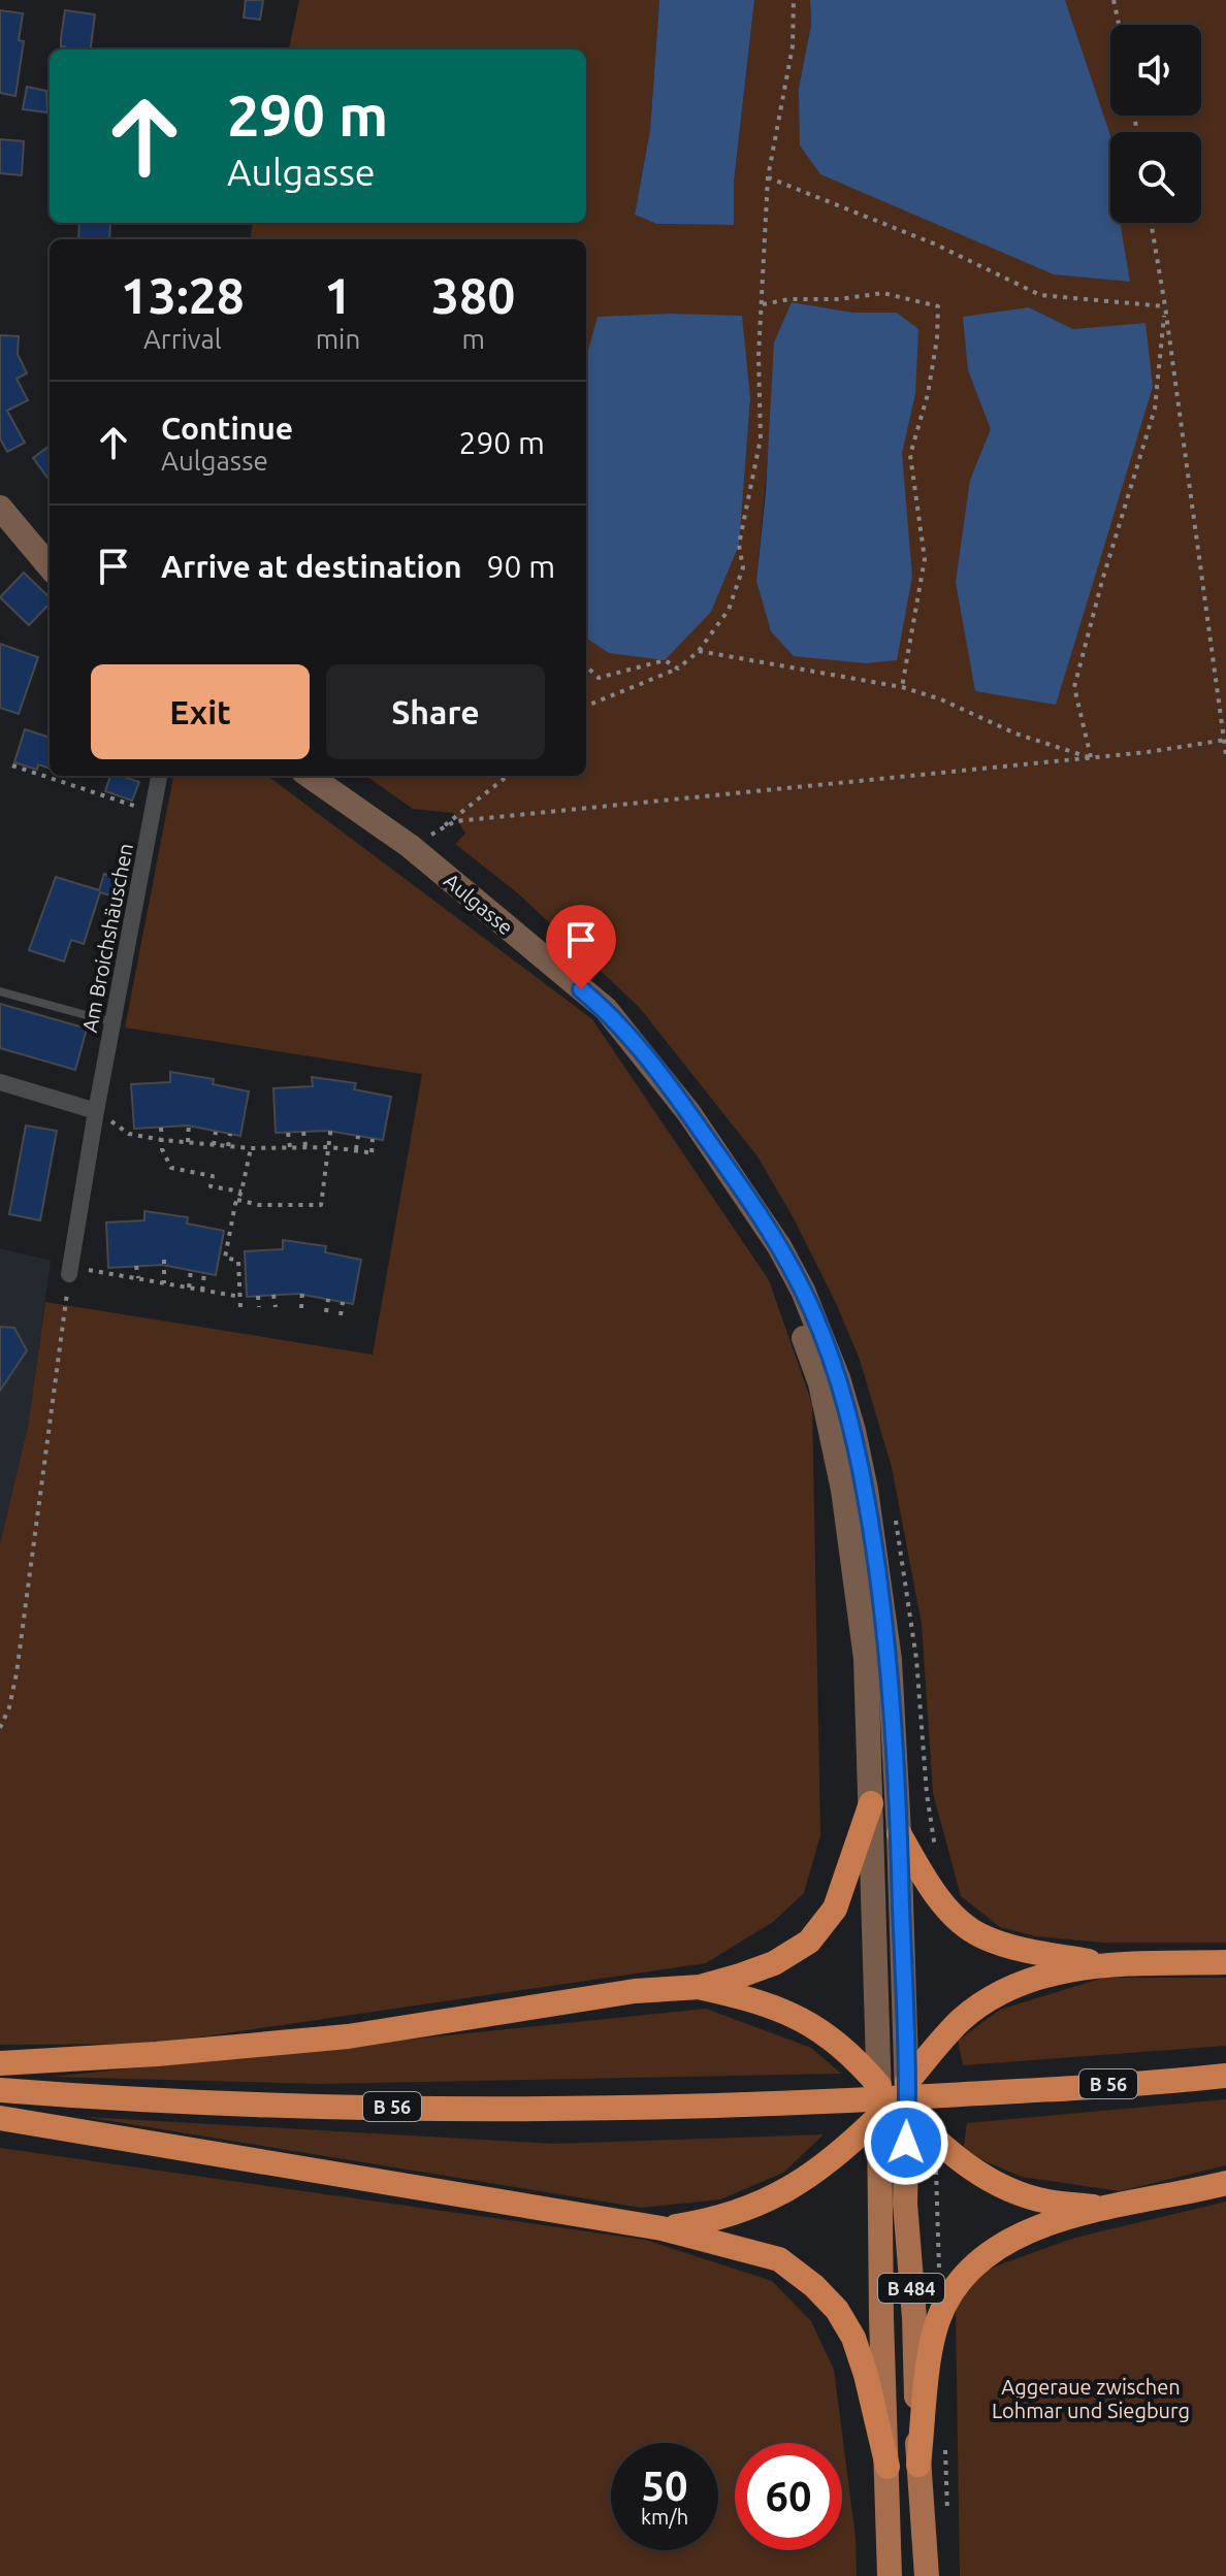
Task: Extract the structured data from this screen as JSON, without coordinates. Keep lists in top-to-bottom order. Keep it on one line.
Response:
{"streets":{"highway":["B 56"],"main road":["Aulgasse","B 484"],"street":["Am Broichshäuschen"]},"parks":["Aggeraue zwischen Lohmar und Siegburg"],"page":{"turn":["290 m","Aulgasse"],"eta":["13:28","Arrival","1","min","380","m"],"list":[{"name":"Continue","note":"Aulgasse","value":"290 m"},{"name":"Arrive at destination","value":"90 m"}],"buttons":["Exit","Share"],"speed":"50 km/h","limit":"60"}}
